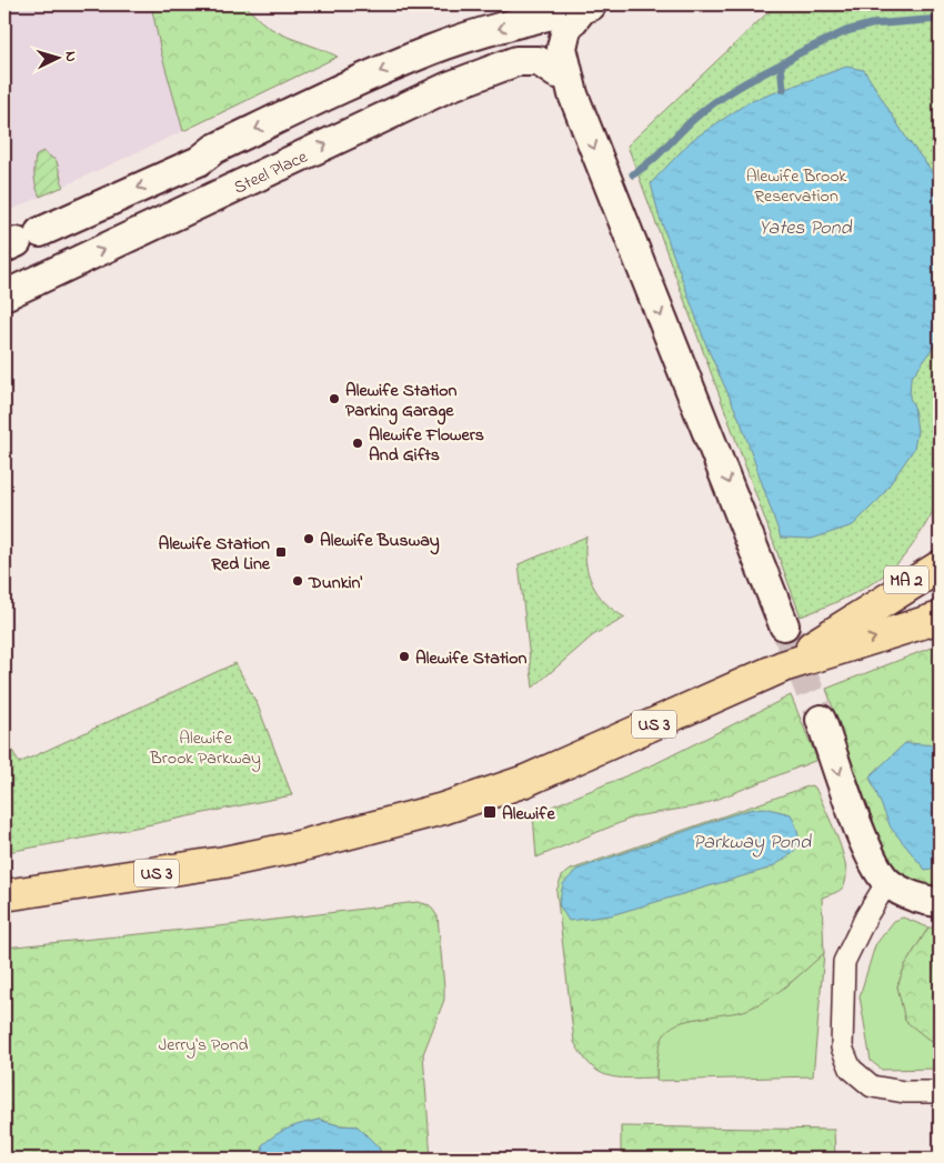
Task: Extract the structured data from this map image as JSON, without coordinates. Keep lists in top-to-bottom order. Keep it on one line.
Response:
{"streets":{"highway":["MA 2","US 3"],"main road":["Steel Place"]},"crossings":[["MA 2","US 3"]],"water":["Yates Pond","Parkway Pond"],"parks":["Alewife Brook Reservation","Alewife Brook Parkway","Jerry's Pond"],"places":{"other":["Alewife Station Parking Garage","Alewife Flowers And Gifts","Alewife Busway","Dunkin'","Alewife Station"],"transit":["Alewife Station Red Line","Alewife"]},"north":"right"}
